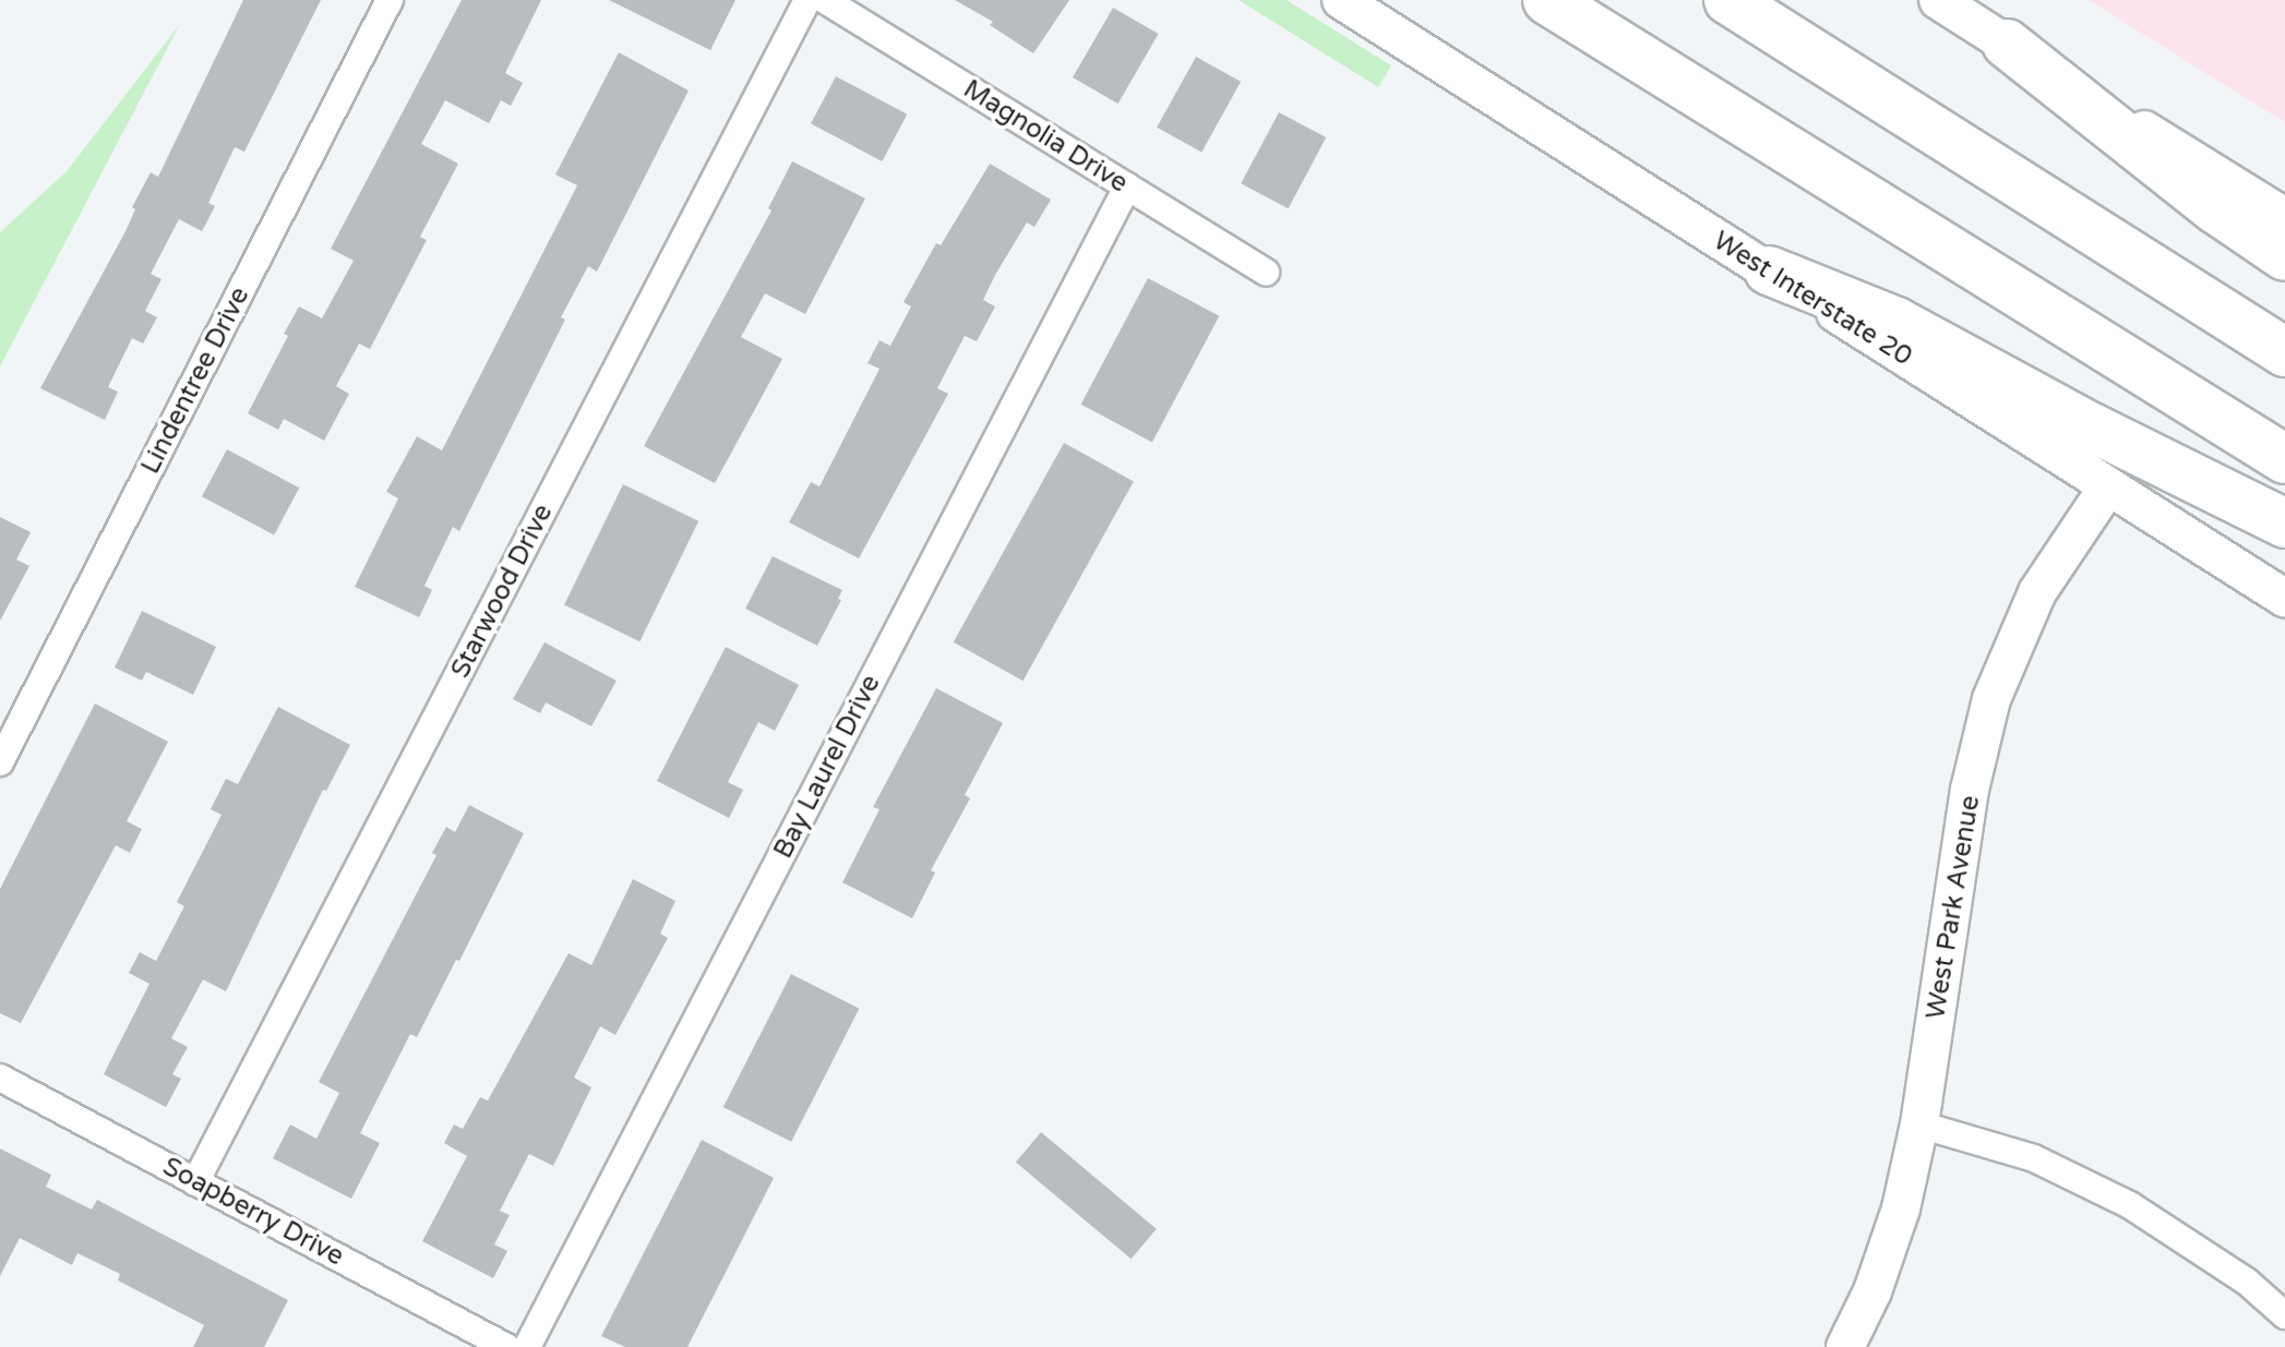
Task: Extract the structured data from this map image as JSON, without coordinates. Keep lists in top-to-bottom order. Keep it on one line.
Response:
{"streets":{"main road":["West Interstate 20","West Park Avenue"],"street":["Magnolia Drive","Lindentree Drive","Starwood Drive","Bay Laurel Drive","Soapberry Drive"]},"crossings":[["Magnolia Drive","Bay Laurel Drive"],["West Interstate 20","West Park Avenue"],["Starwood Drive","Soapberry Drive"]]}
